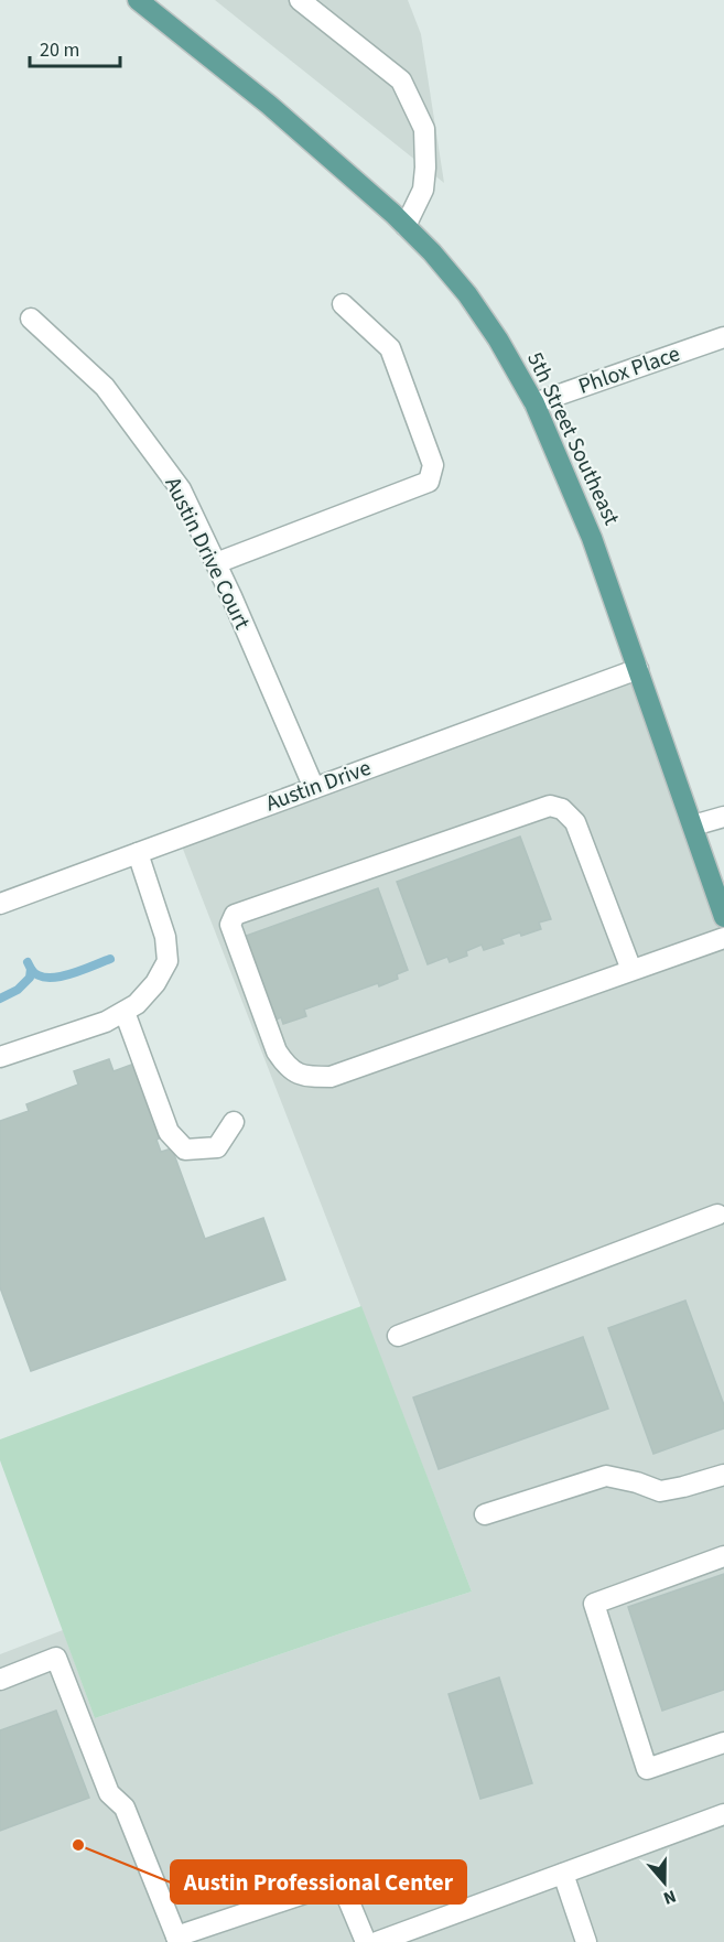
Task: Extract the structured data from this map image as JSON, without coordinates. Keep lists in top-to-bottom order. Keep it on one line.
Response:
{"streets":{"main road":["5th Street Southeast"],"street":["Phlox Place","Austin Drive Court","Austin Drive"]},"crossings":[["Phlox Place","5th Street Southeast"],["5th Street Southeast","Austin Drive"],["Austin Drive Court","Austin Drive"]],"places":["Austin Professional Center"],"scale_bar":"20 m","north":"bottom"}
